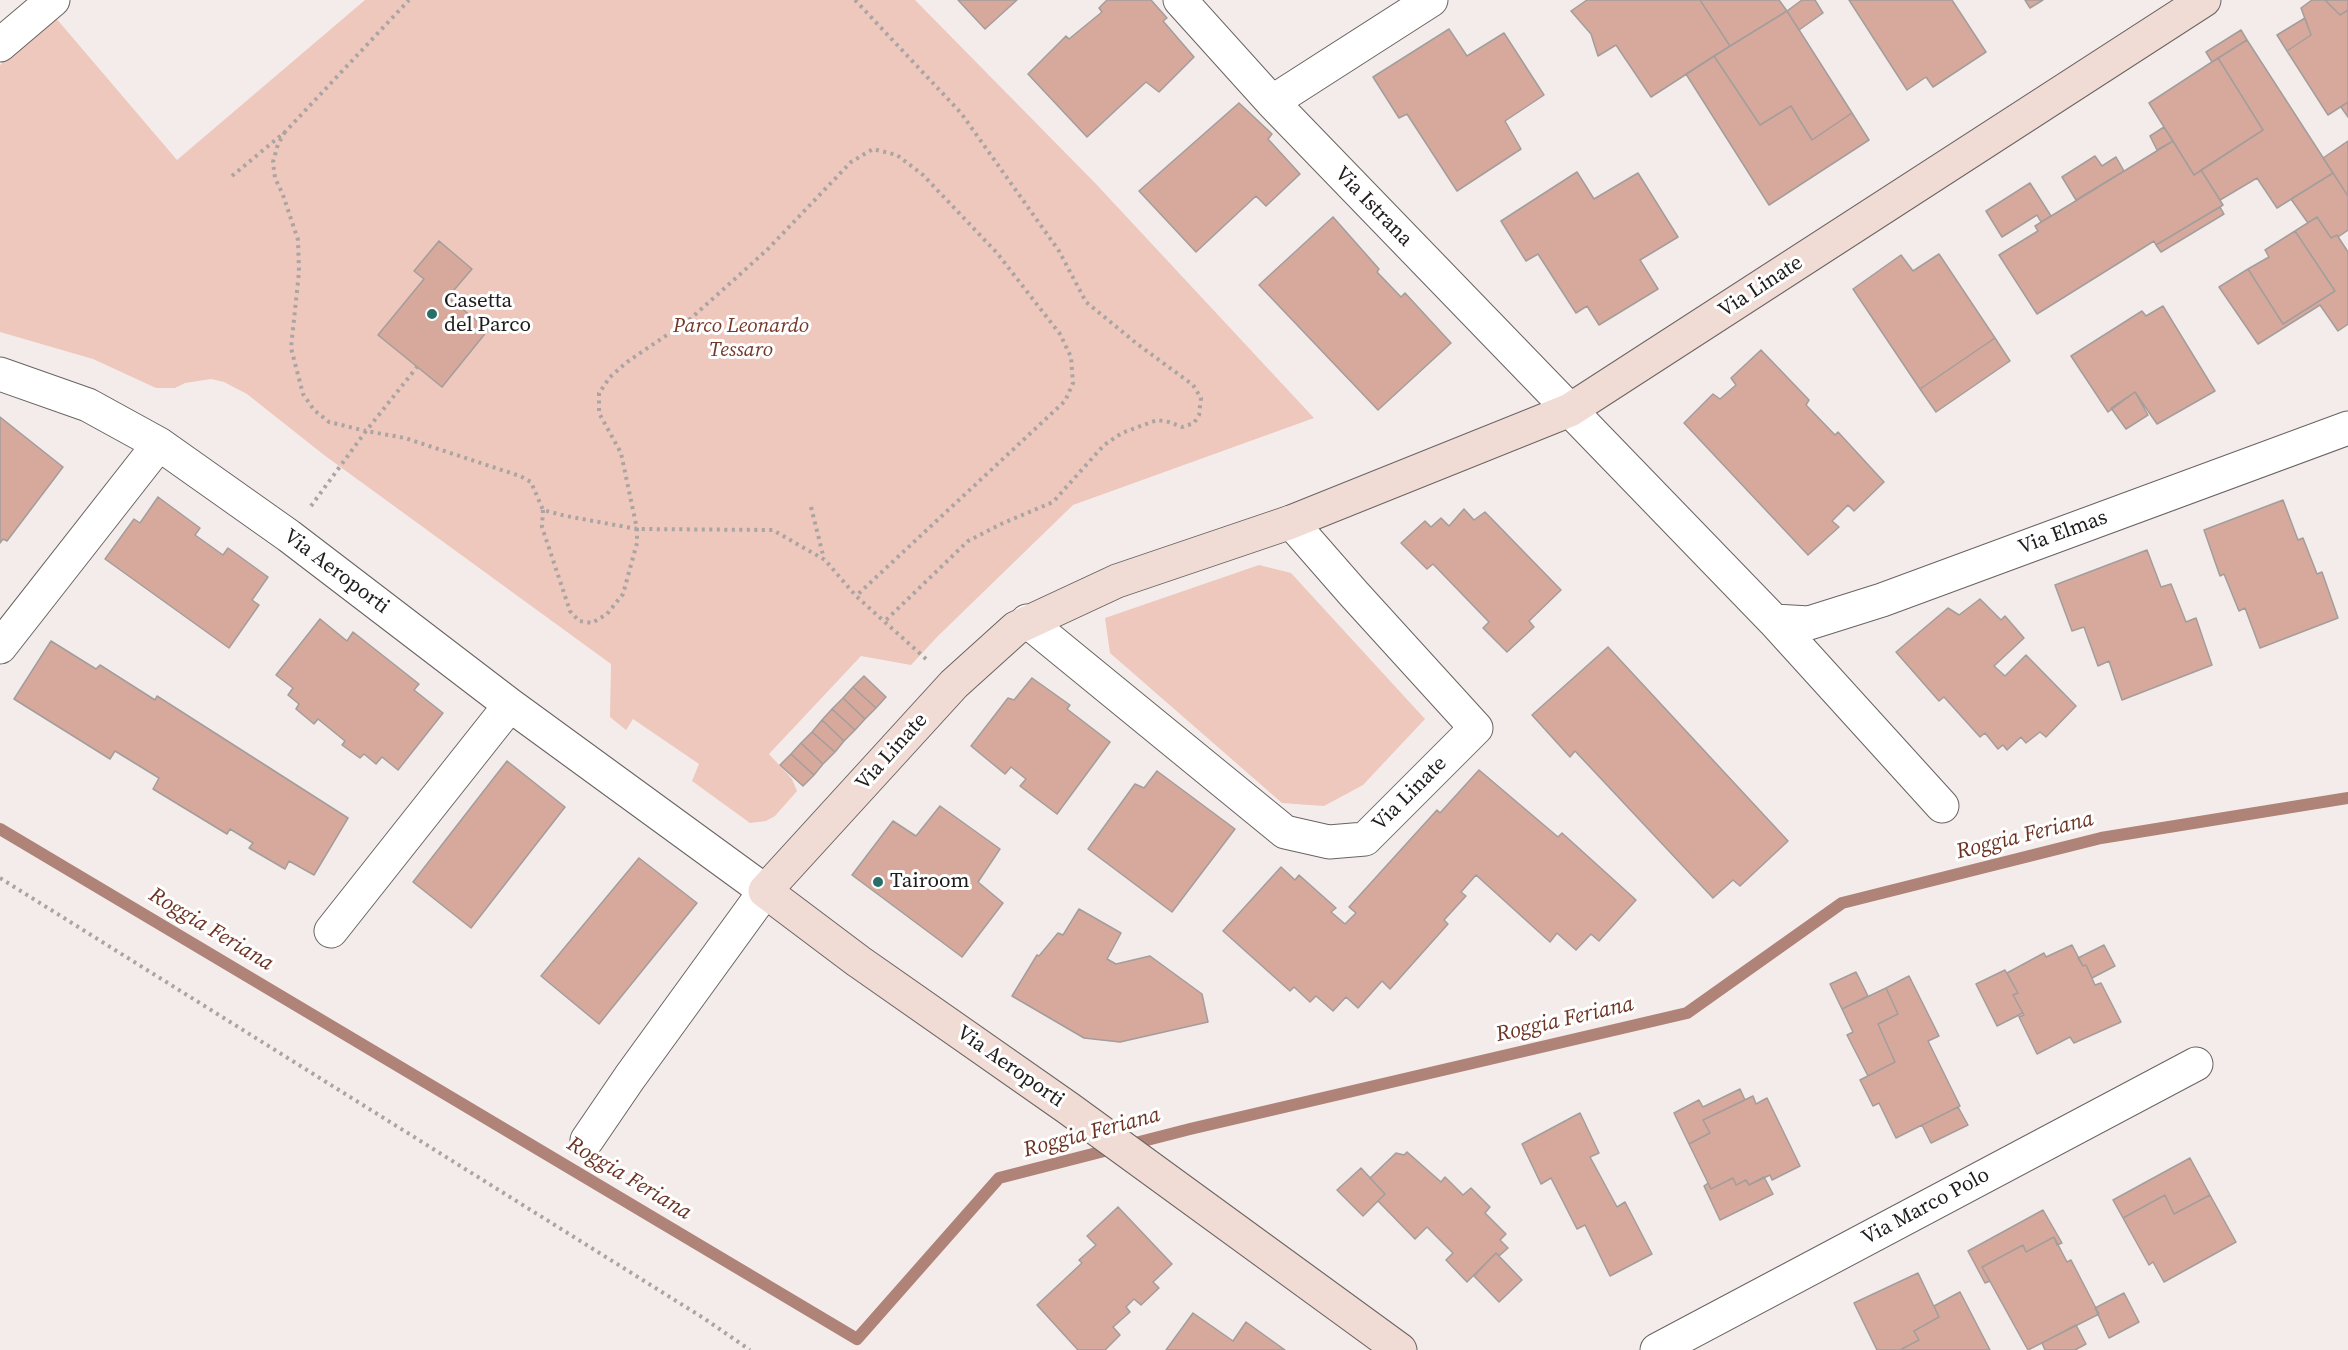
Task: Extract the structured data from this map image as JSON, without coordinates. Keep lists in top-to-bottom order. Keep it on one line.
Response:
{"streets":{"street":["Via Istrana","Via Linate","Via Elmas","Via Aeroporti","Via Marco Polo"]},"crossings":[["Via Istrana","Via Linate"],["Via Linate","Via Aeroporti"]],"water":["Roggia Feriana"],"parks":["Parco Leonardo Tessaro"],"places":["Casetta del Parco","Tairoom"]}
